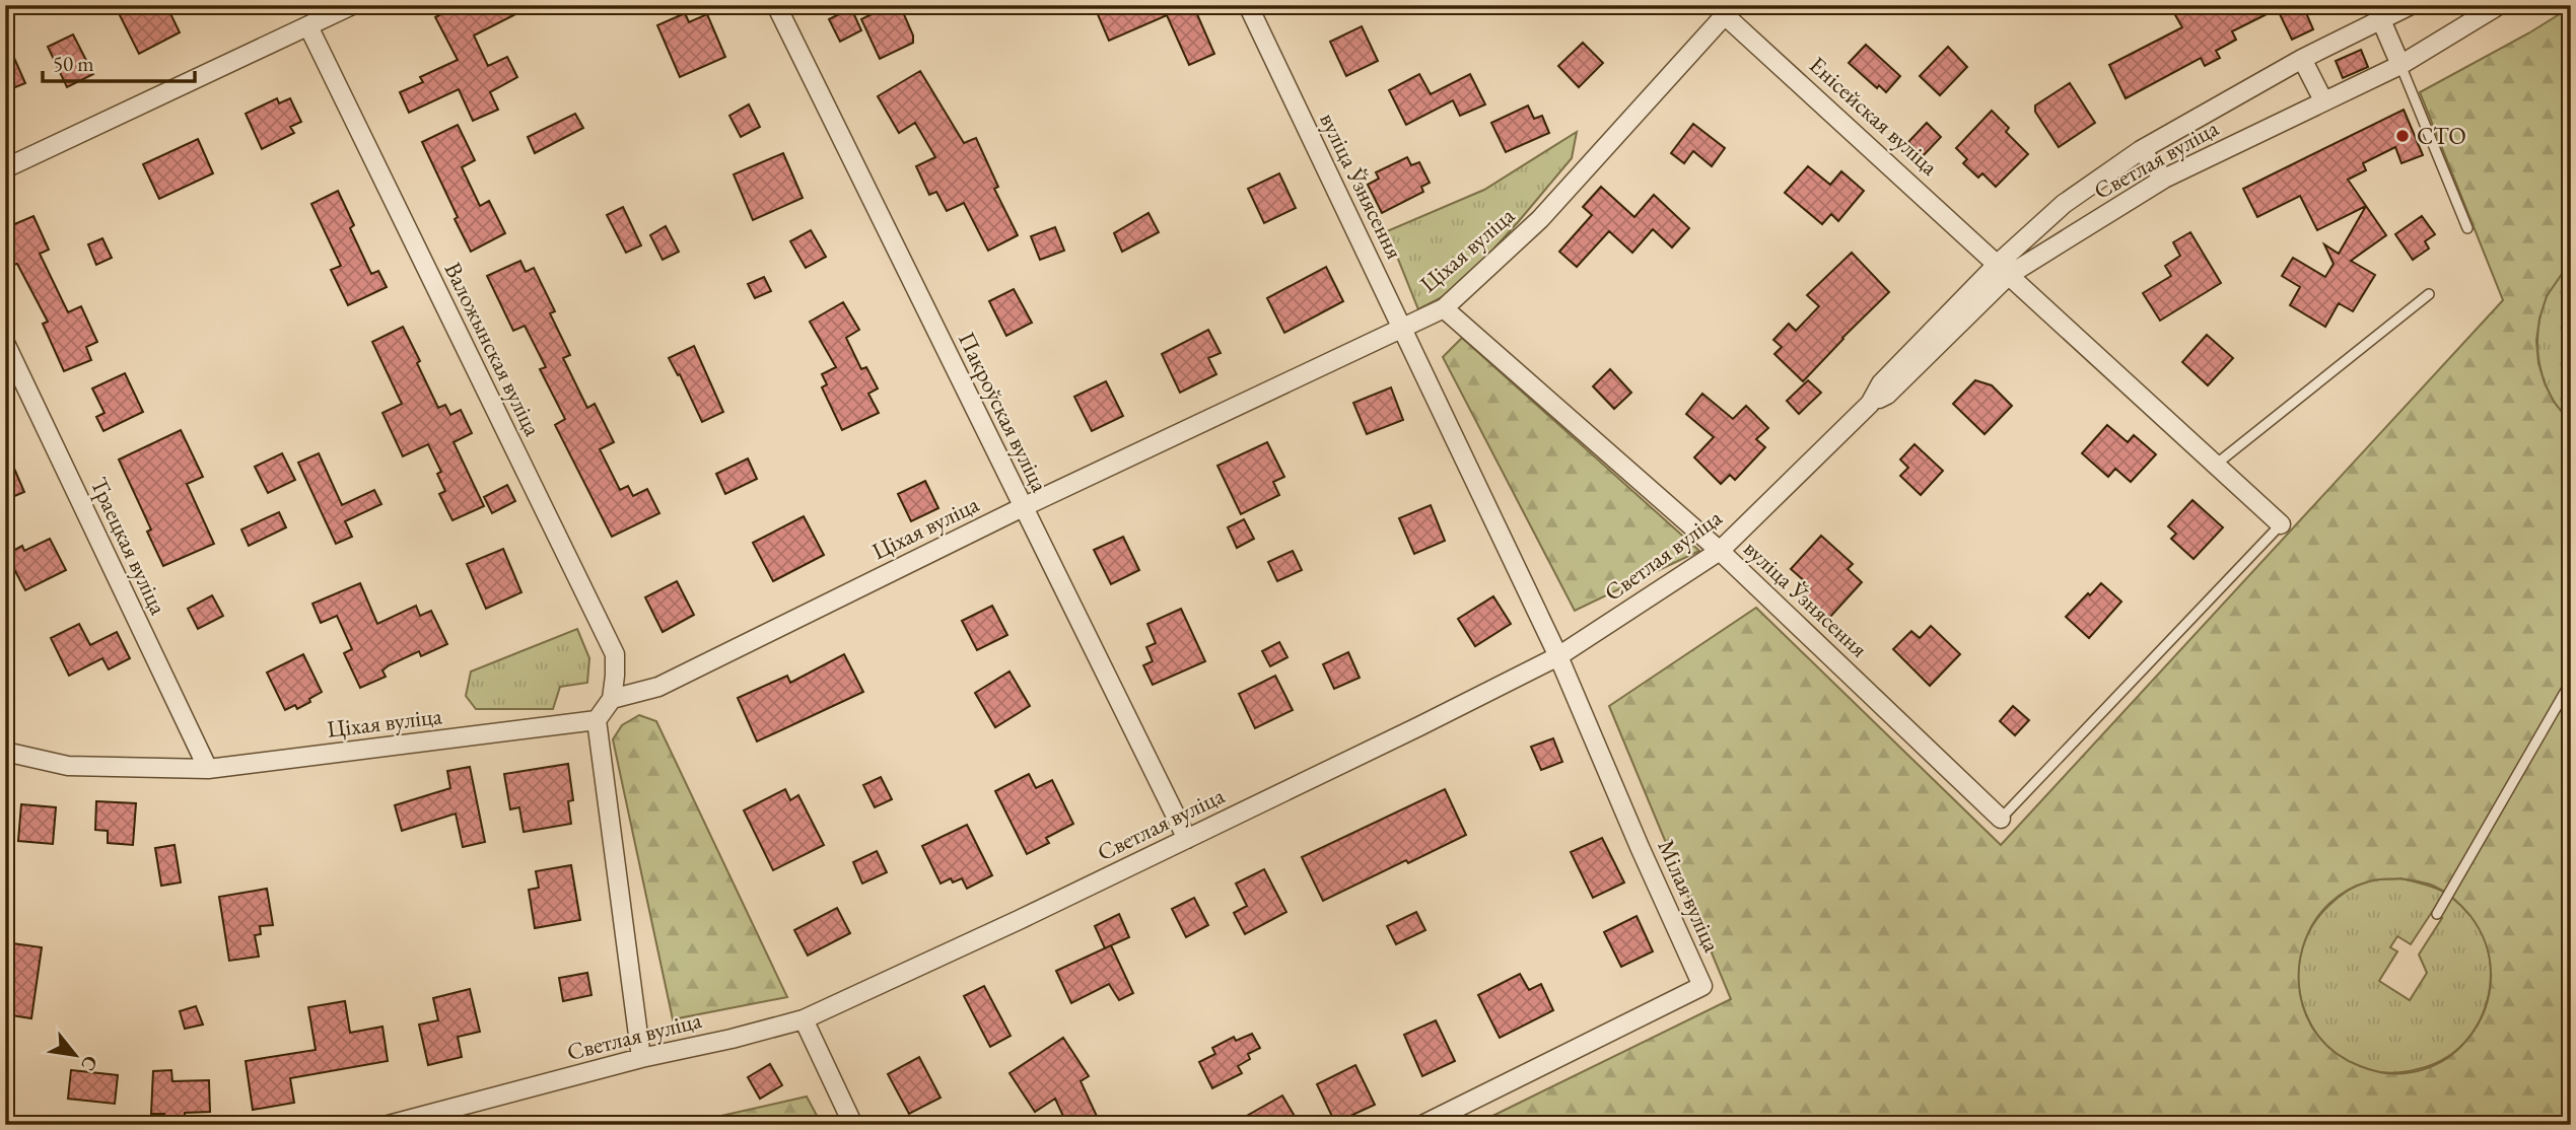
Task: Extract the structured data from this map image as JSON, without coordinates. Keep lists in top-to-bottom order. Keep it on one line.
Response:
{"streets":{"street":["Енісейская вуліца","Светлая вуліца","вуліца Ўзнясення","Ціхая вуліца","Валожынская вуліца","Пакроўская вуліца","Траецкая вуліца","Мілая вуліца"]},"crossings":[["Енісейская вуліца","Светлая вуліца"],["Енісейская вуліца","Ціхая вуліца"],["Светлая вуліца","вуліца Ўзнясення"],["Светлая вуліца","Пакроўская вуліца"],["Светлая вуліца","Мілая вуліца"],["вуліца Ўзнясення","Ціхая вуліца"],["вуліца Ўзнясення","Мілая вуліца"],["Ціхая вуліца","Валожынская вуліца"],["Ціхая вуліца","Пакроўская вуліца"],["Ціхая вуліца","Траецкая вуліца"]],"places":["СТО"],"scale_bar":"50 m","north":"bottom right"}
